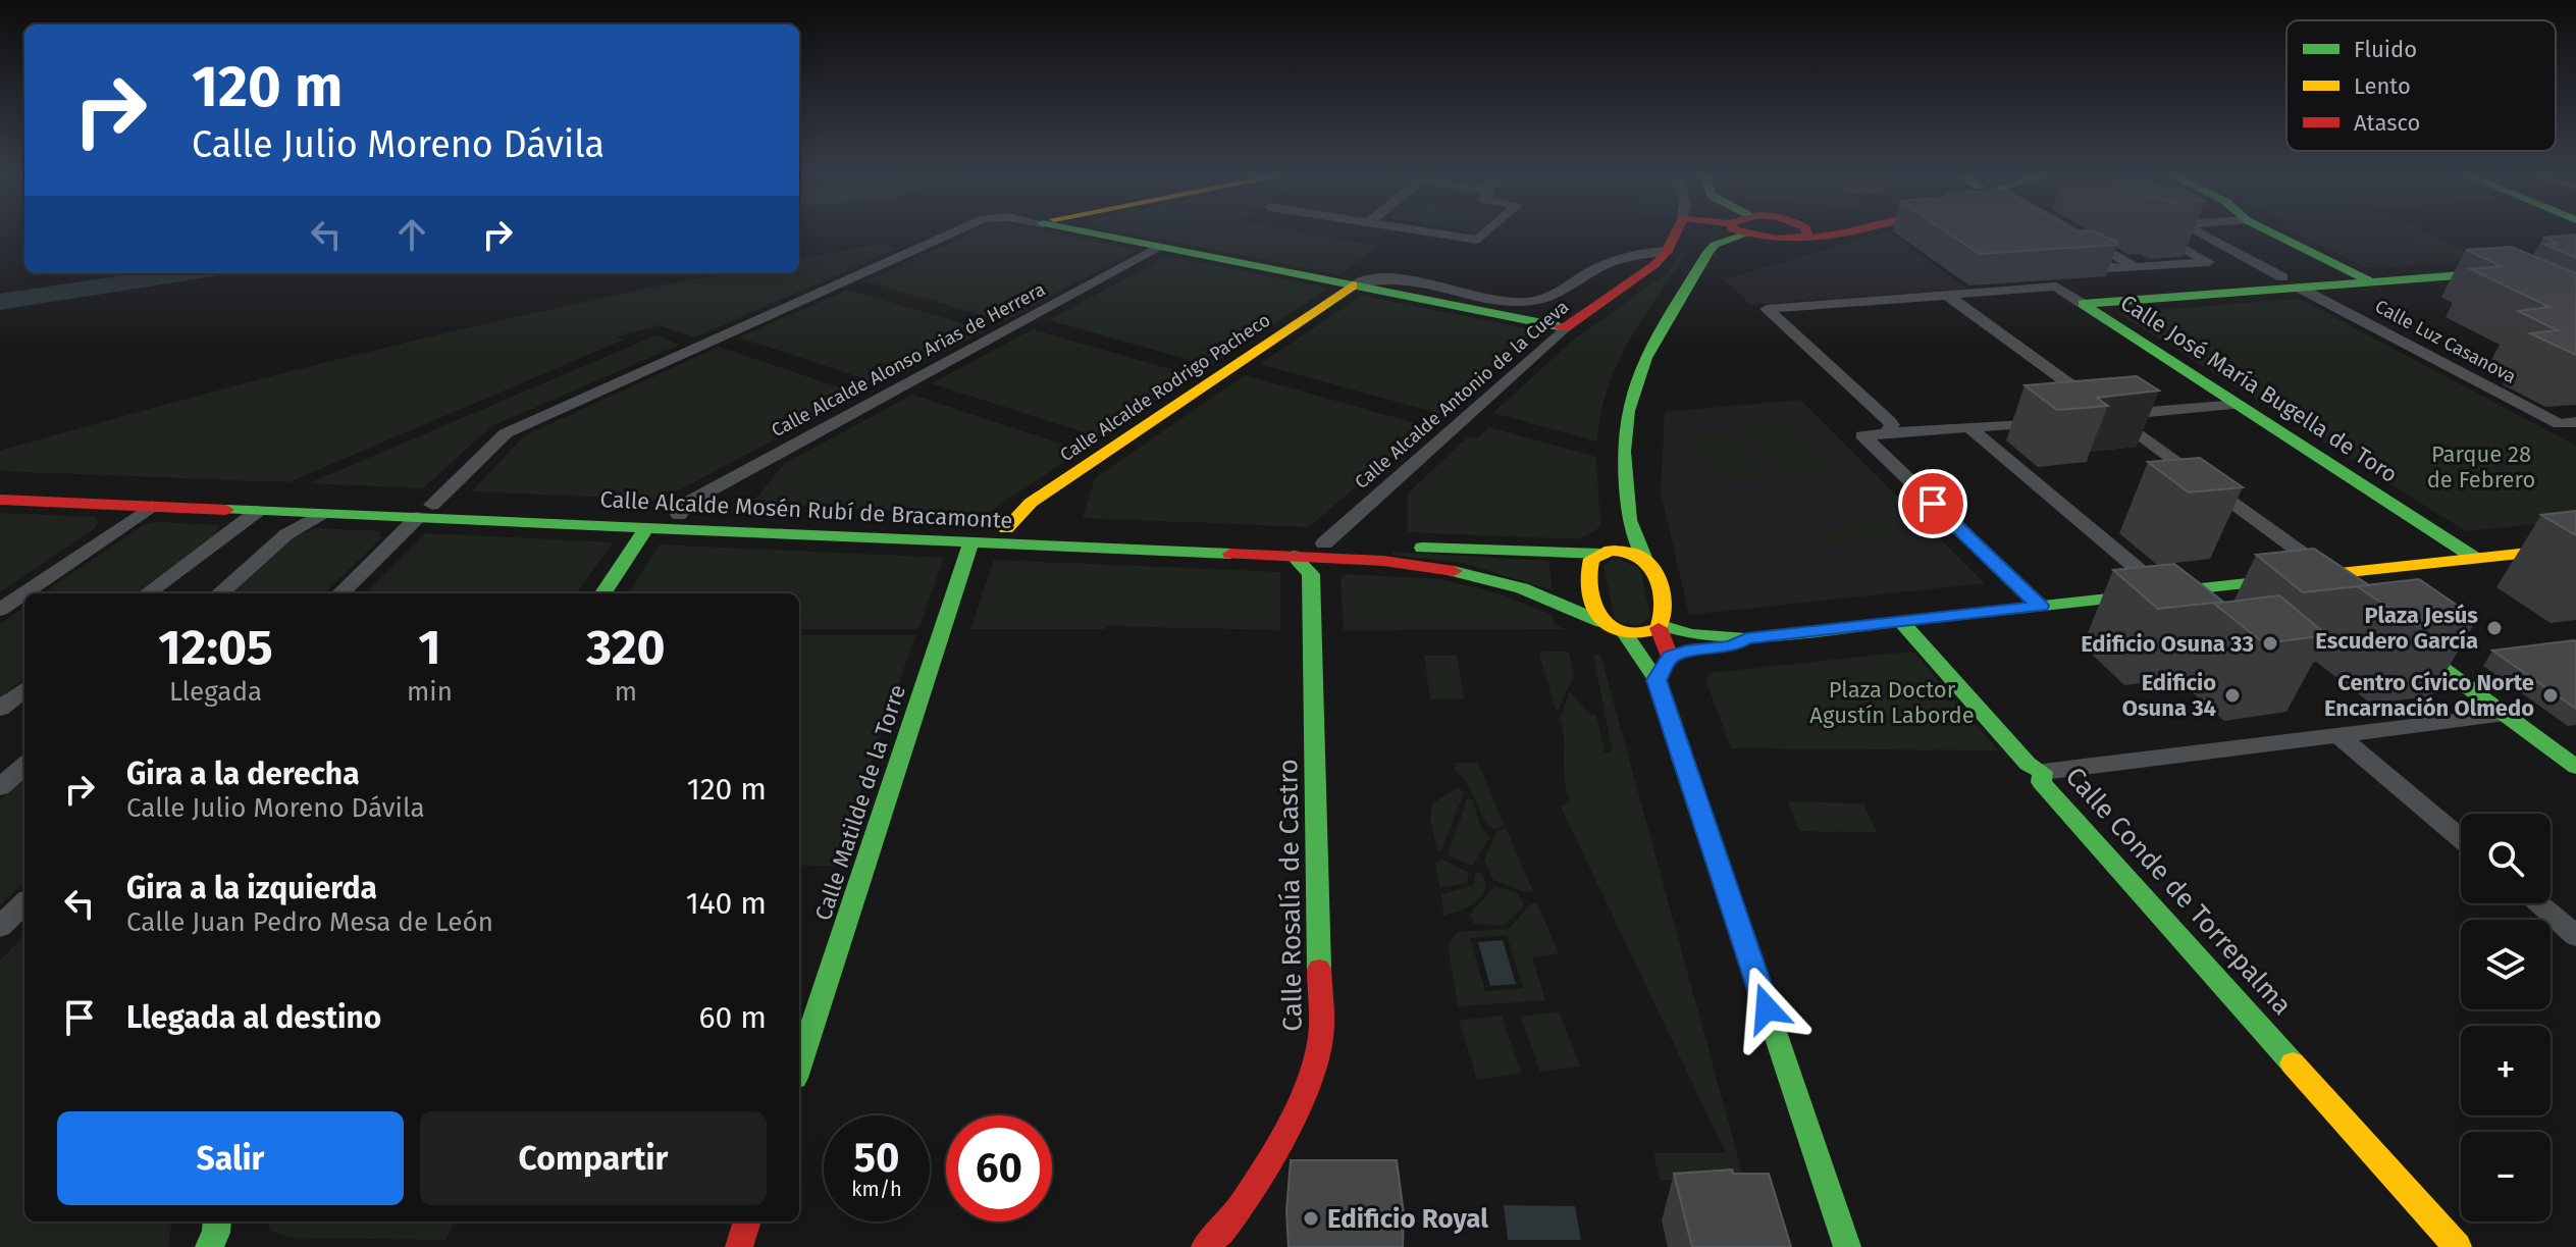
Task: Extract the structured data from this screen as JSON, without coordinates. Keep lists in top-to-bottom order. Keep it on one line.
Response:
{"streets":{"main road":["Calle Luz Casanova","Calle Alcalde Rodrigo Pacheco","Calle José María Bugella de Toro","Calle Alcalde Antonio de la Cueva","Calle Alcalde Mosén Rubí de Bracamonte","Calle Matilde de la Torre","Calle Conde de Torrepalma","Calle Rosalía de Castro"],"street":["Calle Alcalde Alonso Arias de Herrera"]},"crossings":[["Calle Luz Casanova","Calle José María Bugella de Toro"],["Calle Alcalde Alonso Arias de Herrera","Calle Alcalde Mosén Rubí de Bracamonte"],["Calle Alcalde Rodrigo Pacheco","Calle Alcalde Mosén Rubí de Bracamonte"],["Calle Alcalde Antonio de la Cueva","Calle Alcalde Mosén Rubí de Bracamonte"],["Calle Alcalde Mosén Rubí de Bracamonte","Calle Matilde de la Torre"]],"parks":["Parque 28 de Febrero","Plaza Doctor Agustín Laborde"],"places":["Plaza Jesús Escudero García","Edificio Osuna 33","Edificio Osuna 34","Centro Cívico Norte Encarnación Olmedo","Edificio Royal"],"legend":["Fluido","Lento","Atasco"],"page":{"turn":["120 m","Calle Julio Moreno Dávila"],"eta":["12:05","Llegada","1","min","320","m"],"list":[{"name":"Gira a la derecha","note":"Calle Julio Moreno Dávila","value":"120 m"},{"name":"Gira a la izquierda","note":"Calle Juan Pedro Mesa de León","value":"140 m"},{"name":"Llegada al destino","value":"60 m"}],"map_buttons":["+","−"],"buttons":["Salir","Compartir"],"speed":"50 km/h","limit":"60"}}
